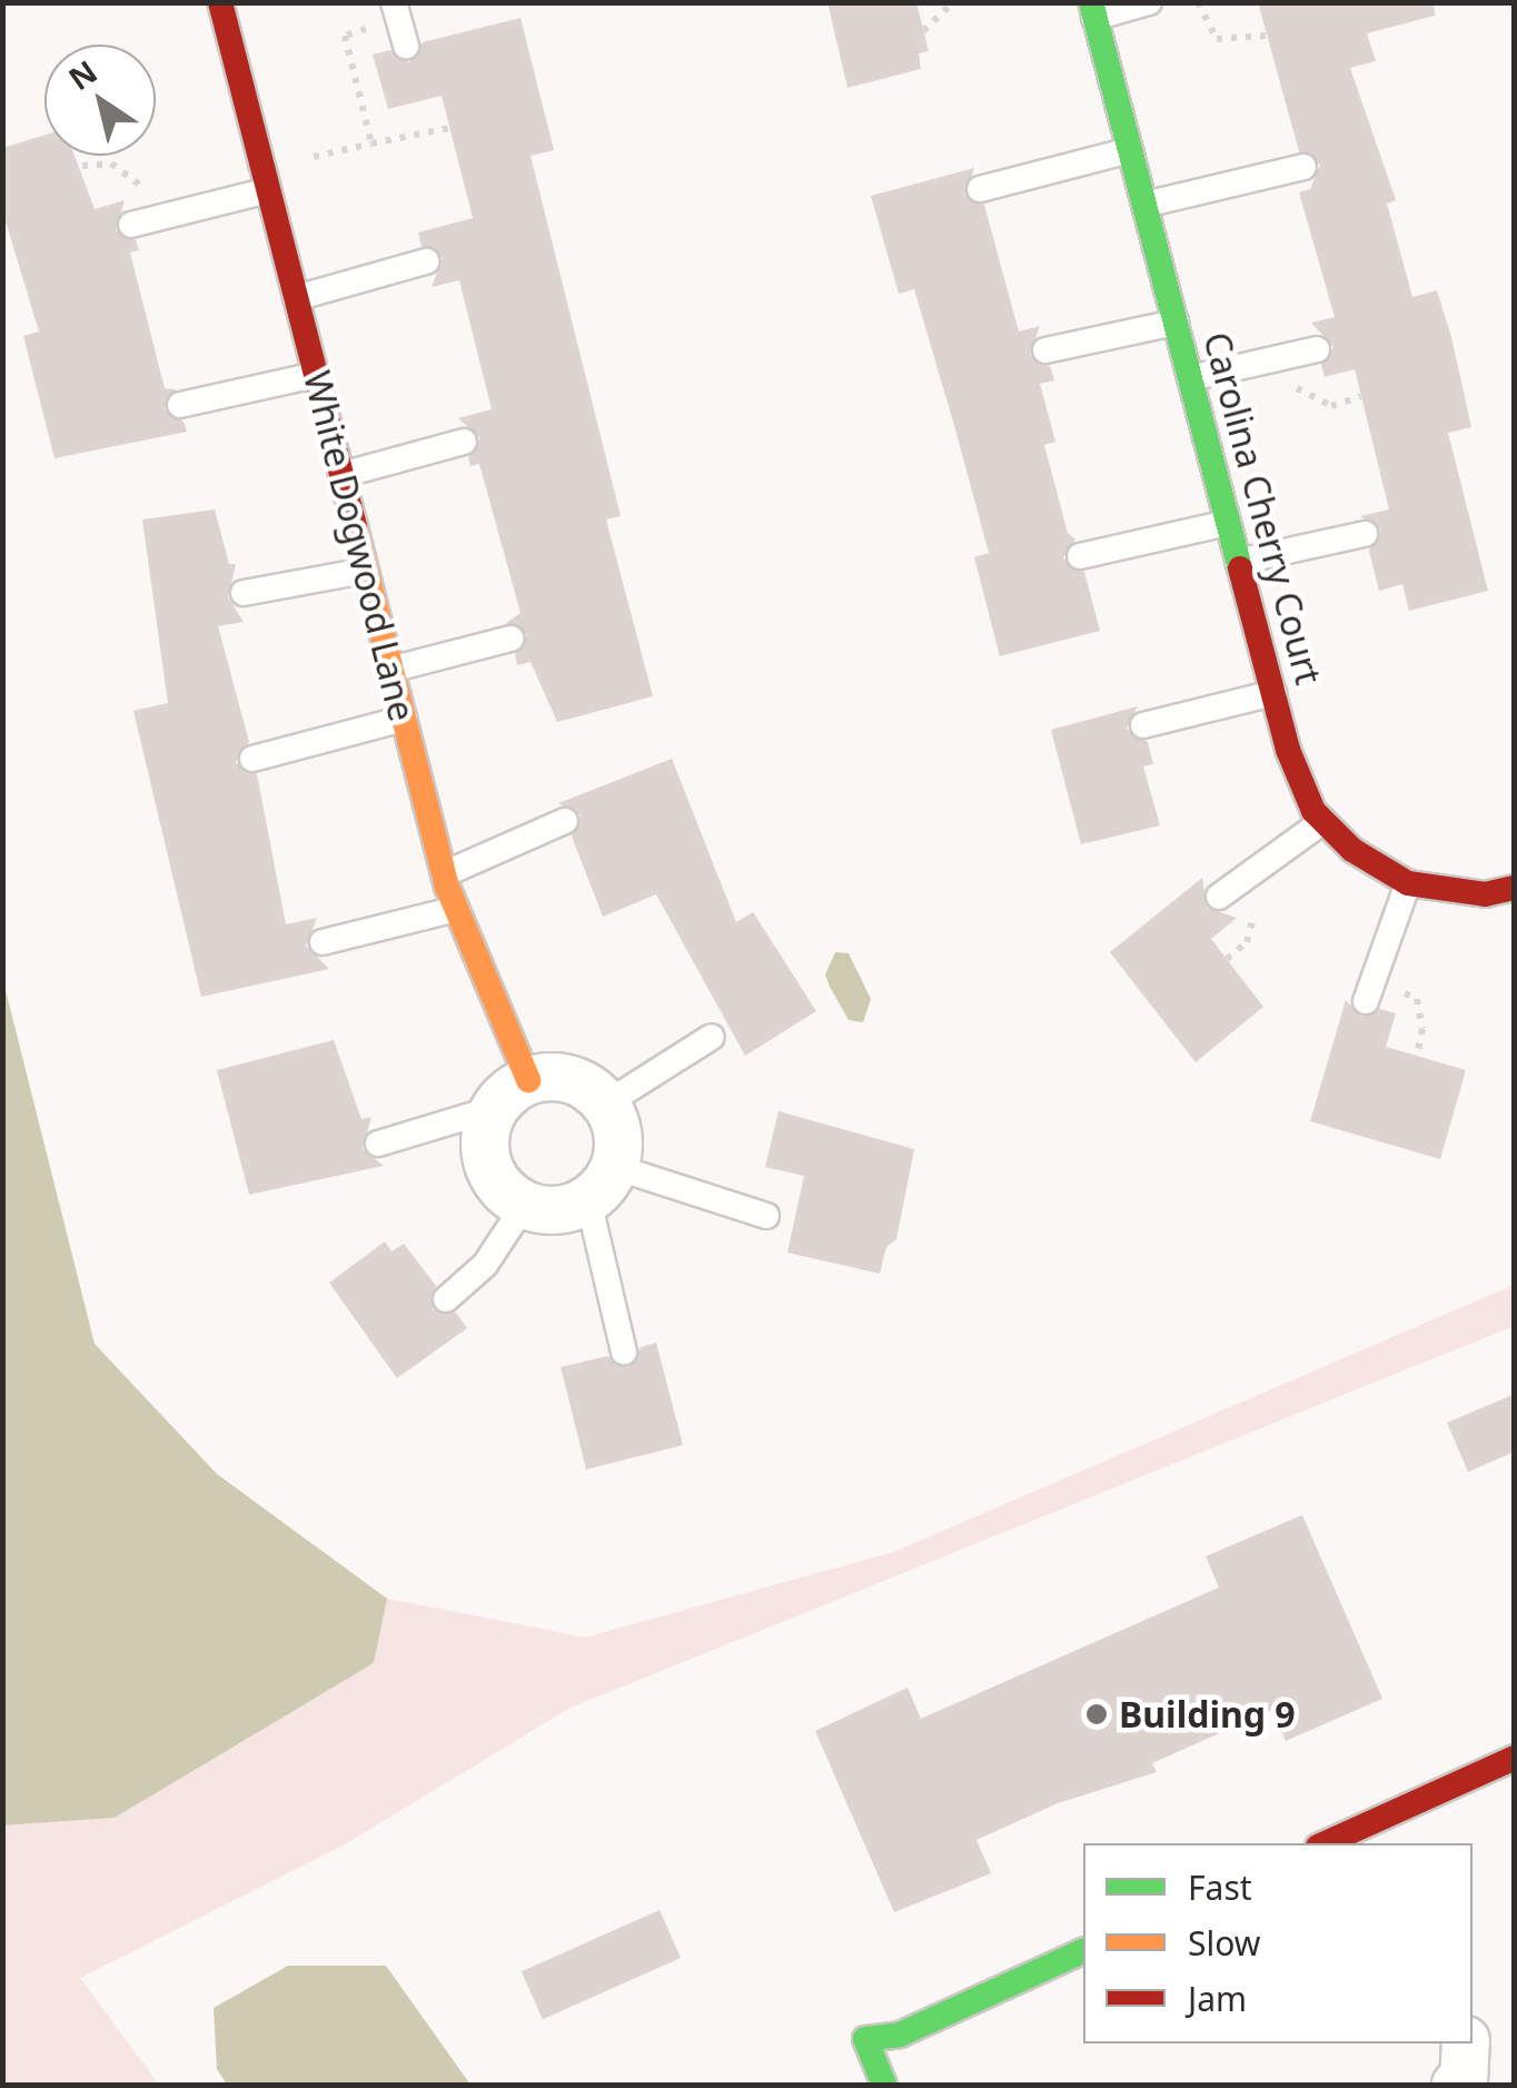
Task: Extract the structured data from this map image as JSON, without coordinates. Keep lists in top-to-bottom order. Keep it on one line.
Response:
{"streets":{"street":["Carolina Cherry Court","White Dogwood Lane"]},"places":["Building 9"],"legend":["Fast","Slow","Jam"],"north":"top left"}
